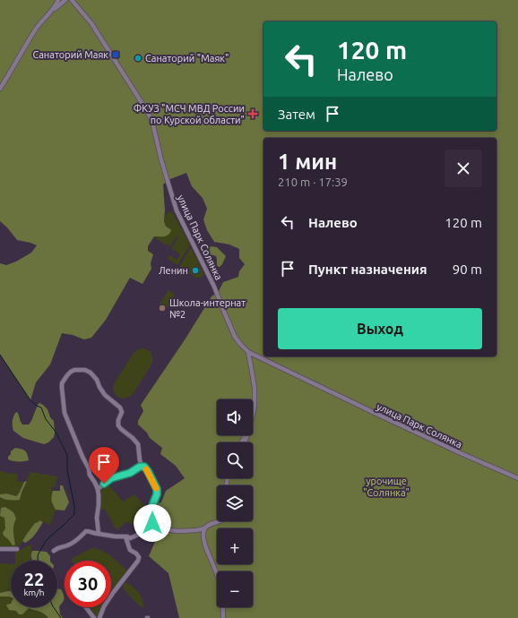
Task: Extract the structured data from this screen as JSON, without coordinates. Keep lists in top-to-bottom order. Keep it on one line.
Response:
{"streets":{"street":["улица Парк Солянка"]},"parks":["урочище \"Солянка\""],"places":{"transit":["Санаторий Маяк"],"other":["Санаторий \"Маяк\"","Ленин","Школа-интернат №2"],"health":["ФКУЗ \"МСЧ МВД России по Курской области\""]},"page":{"turn":["120 m","Налево"],"then":"Затем","heading":["1 мин","210 m · 17:39"],"list":[{"name":"Налево","value":"120 m"},{"name":"Пункт назначения","value":"90 m"}],"buttons":"Выход","map_buttons":["+","−"],"speed":"22 km/h","limit":"30"}}
